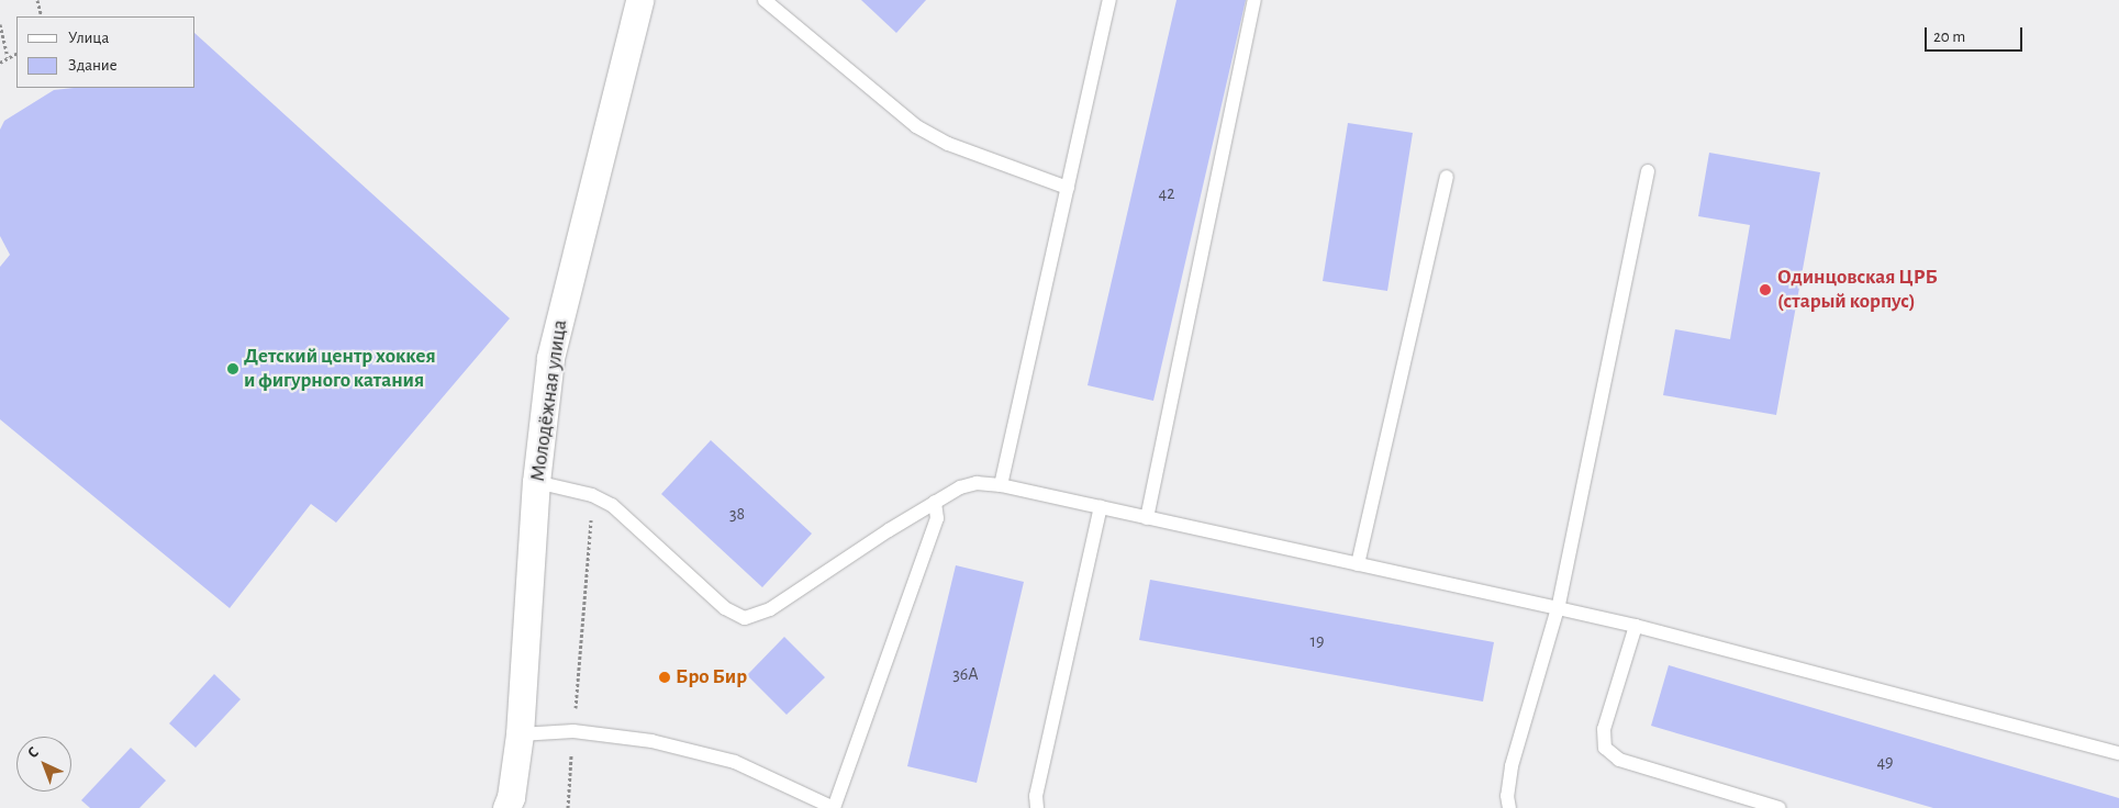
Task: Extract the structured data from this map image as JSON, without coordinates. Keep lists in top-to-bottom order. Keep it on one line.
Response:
{"streets":{"street":["Молодёжная улица"]},"places":["Одинцовская ЦРБ (старый корпус)","Детский центр хоккея и фигурного катания","Бро Бир"],"house_numbers":["42","38","19","36А","49"],"legend":["Улица","Здание"],"scale_bar":"20 m","north":"top left"}
